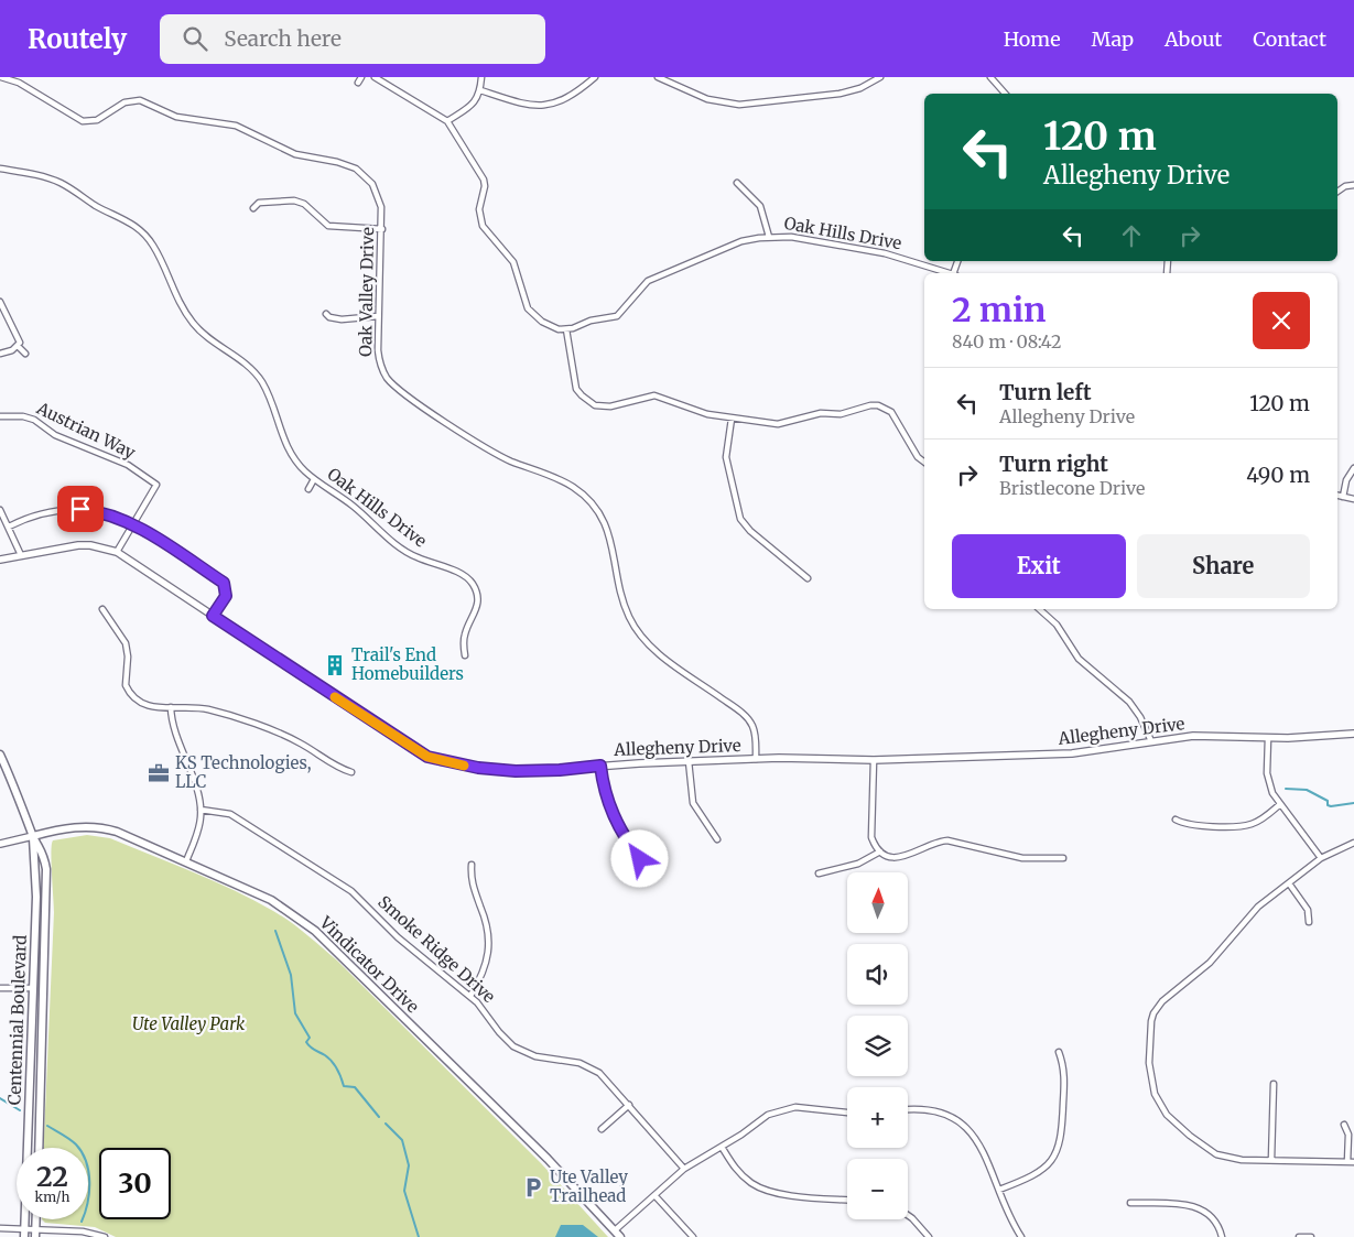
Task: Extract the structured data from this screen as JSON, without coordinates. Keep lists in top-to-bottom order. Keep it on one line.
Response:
{"streets":{"main road":["Vindicator Drive","Centennial Boulevard"],"street":["Oak Hills Drive","Oak Valley Drive","Austrian Way","Allegheny Drive","Smoke Ridge Drive"]},"crossings":[["Oak Valley Drive","Allegheny Drive"],["Vindicator Drive","Centennial Boulevard"]],"parks":["Ute Valley Park"],"places":{"building":["Trail's End Homebuilders"],"office":["KS Technologies, LLC"],"parking":["Ute Valley Trailhead"]},"north":"top","page":{"header":"Routely","search":"Search here","nav":["Home","Map","About","Contact"],"turn":["120 m","Allegheny Drive"],"heading":["2 min","840 m · 08:42"],"list":[{"name":"Turn left","note":"Allegheny Drive","value":"120 m"},{"name":"Turn right","note":"Bristlecone Drive","value":"490 m"}],"buttons":["Exit","Share"],"map_buttons":["+","−"],"speed":"22 km/h","limit":"30"}}
